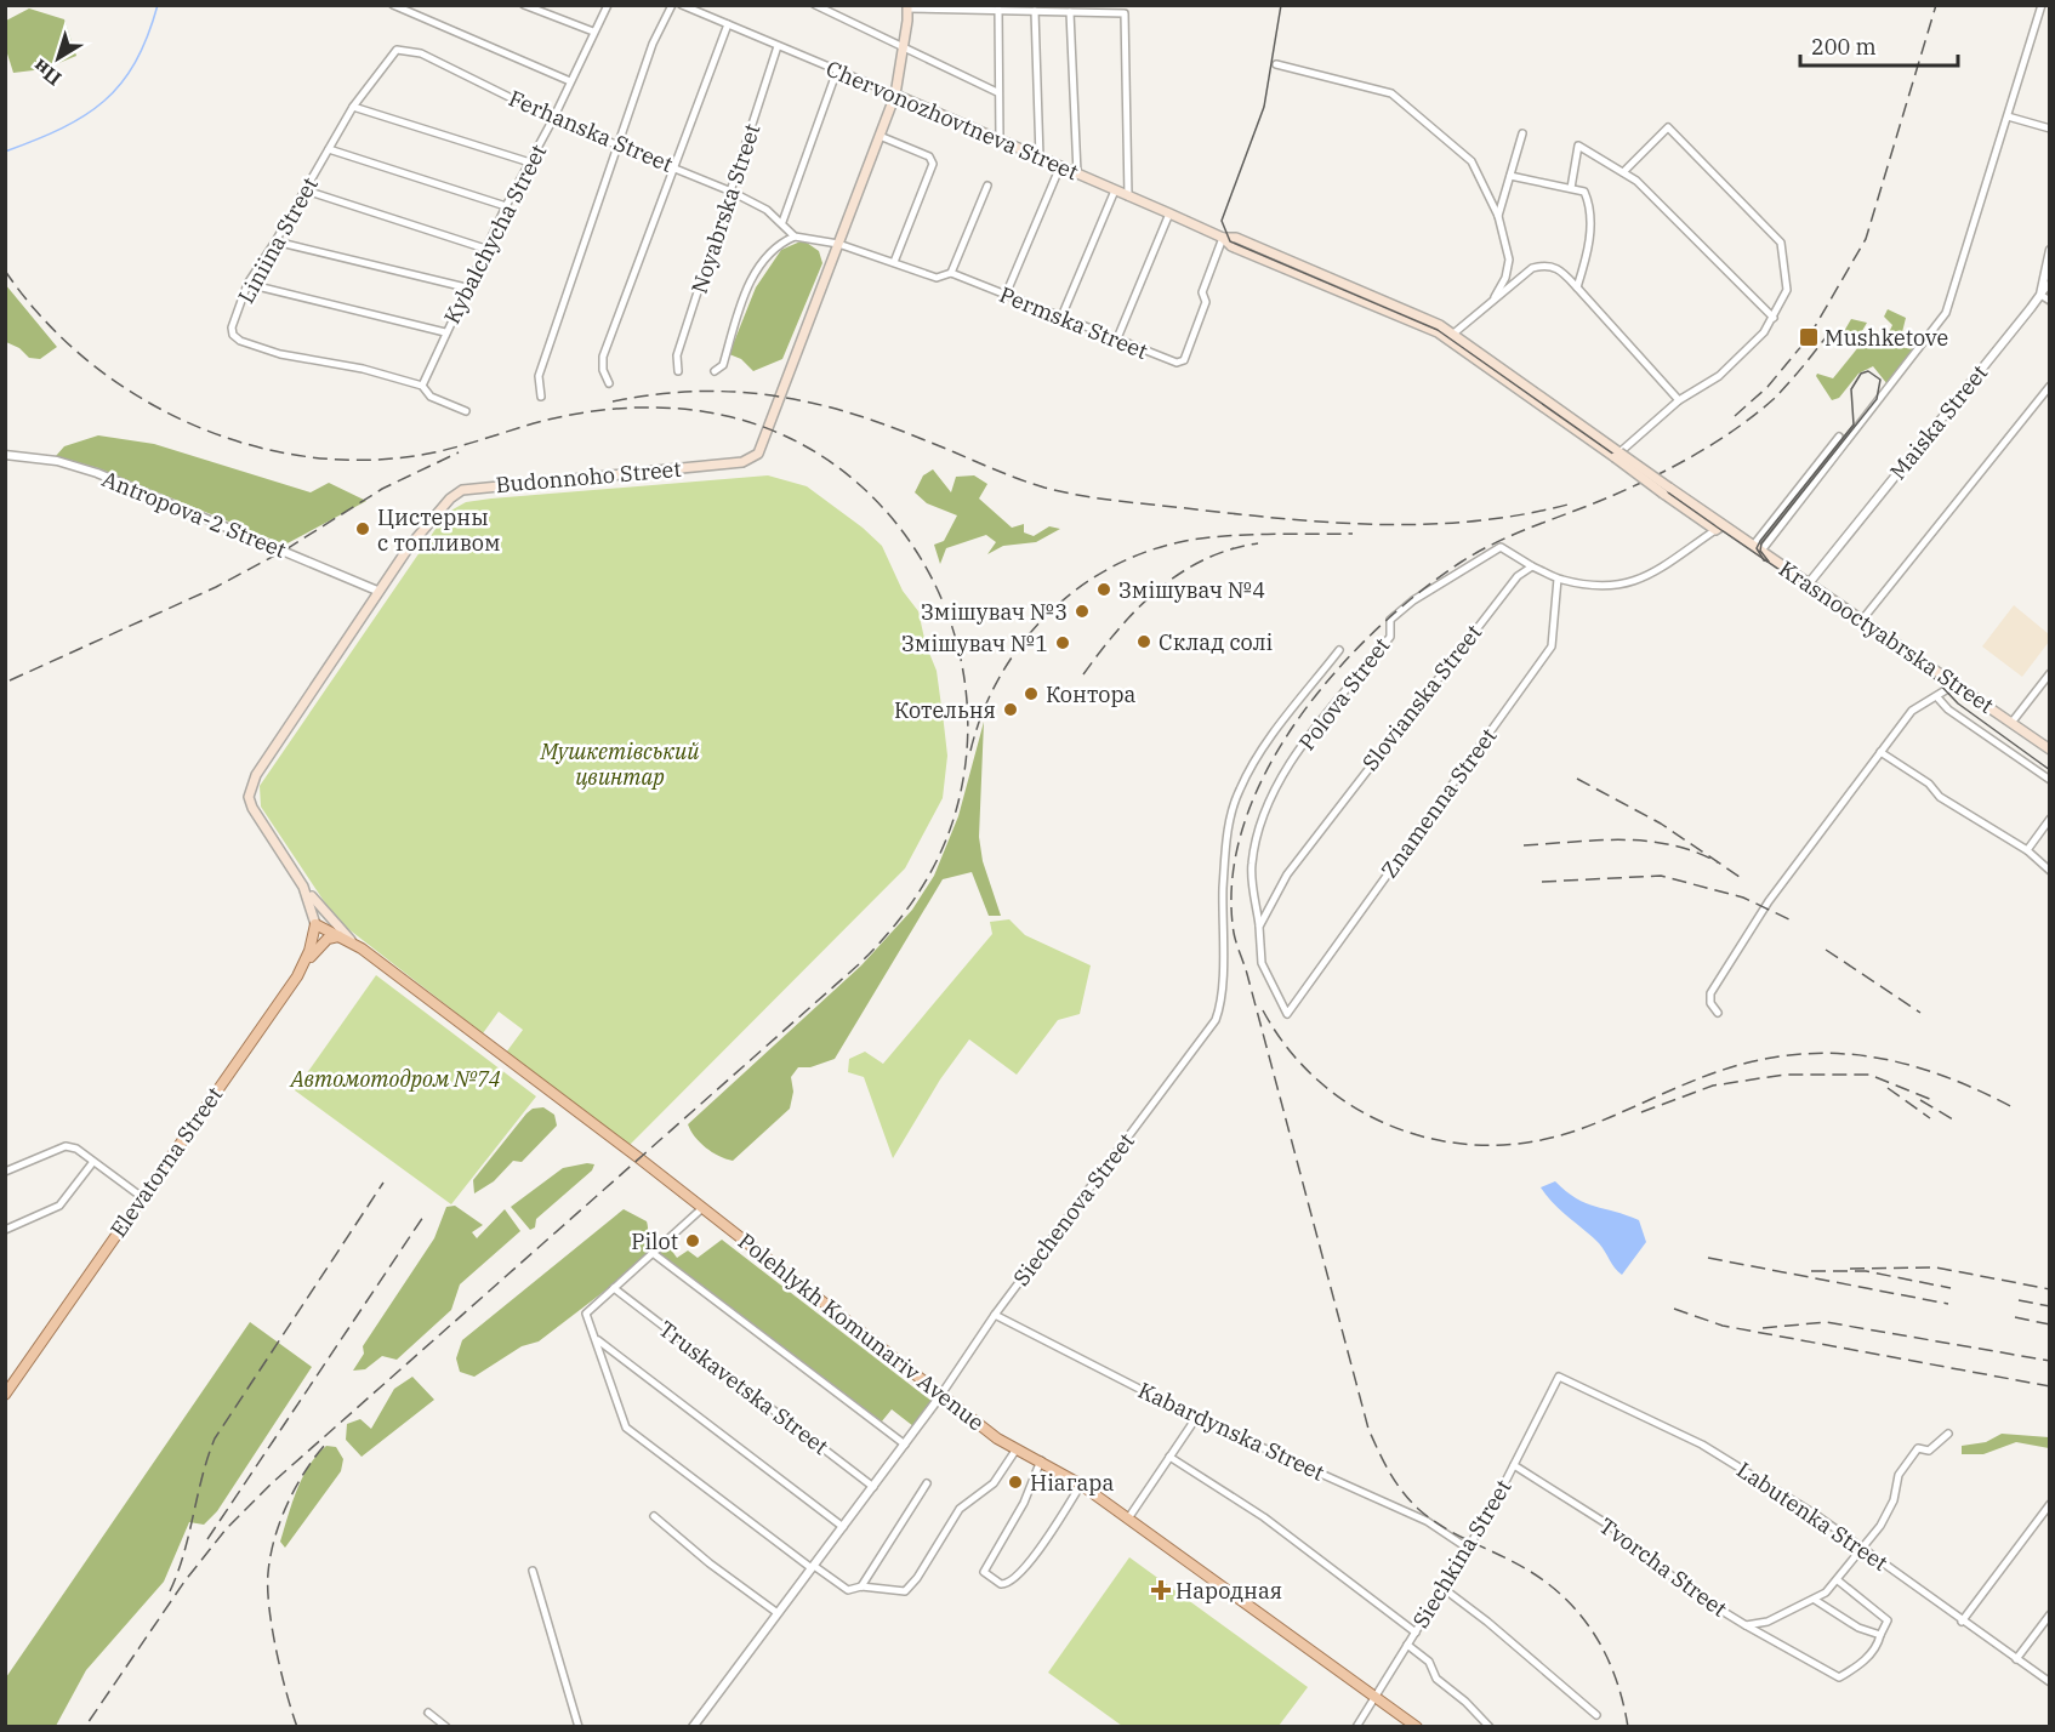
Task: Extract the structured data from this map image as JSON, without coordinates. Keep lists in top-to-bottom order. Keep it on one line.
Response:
{"streets":{"main road":["Chervonozhovtneva Street","Budonnoho Street","Krasnooctyabrska Street","Elevatorna Street","Polehlykh Komunariv Avenue"],"street":["Ferhanska Street","Noyabrska Street","Kybalchycha Street","Liniina Street","Permska Street","Maiska Street","Antropova-2 Street","Polova Street","Slovianska Street","Znamenna Street","Siechenova Street","Truskavetska Street","Kabardynska Street","Labutenka Street","Siechkina Street","Tvorcha Street"]},"crossings":[["Chervonozhovtneva Street","Noyabrska Street"],["Chervonozhovtneva Street","Permska Street"],["Chervonozhovtneva Street","Budonnoho Street"],["Chervonozhovtneva Street","Krasnooctyabrska Street"],["Ferhanska Street","Noyabrska Street"],["Ferhanska Street","Kybalchycha Street"],["Ferhanska Street","Liniina Street"],["Kybalchycha Street","Liniina Street"],["Permska Street","Budonnoho Street"],["Maiska Street","Krasnooctyabrska Street"],["Budonnoho Street","Antropova-2 Street"],["Budonnoho Street","Elevatorna Street"],["Budonnoho Street","Polehlykh Komunariv Avenue"],["Polova Street","Slovianska Street"],["Polova Street","Znamenna Street"],["Slovianska Street","Znamenna Street"],["Elevatorna Street","Polehlykh Komunariv Avenue"],["Siechenova Street","Polehlykh Komunariv Avenue"],["Siechenova Street","Truskavetska Street"],["Siechenova Street","Kabardynska Street"],["Polehlykh Komunariv Avenue","Siechkina Street"],["Kabardynska Street","Siechkina Street"],["Labutenka Street","Siechkina Street"],["Labutenka Street","Tvorcha Street"],["Siechkina Street","Tvorcha Street"]],"parks":["Мушкетівський цвинтар","Автомотодром №74"],"places":{"transit":["Mushketove"],"other":["Цистерны с топливом","Змішувач №4","Змішувач №3","Склад солі","Змішувач №1","Контора","Котельня","Pilot","Ніагара"],"health":["Народная"]},"scale_bar":"200 m","north":"bottom left"}
